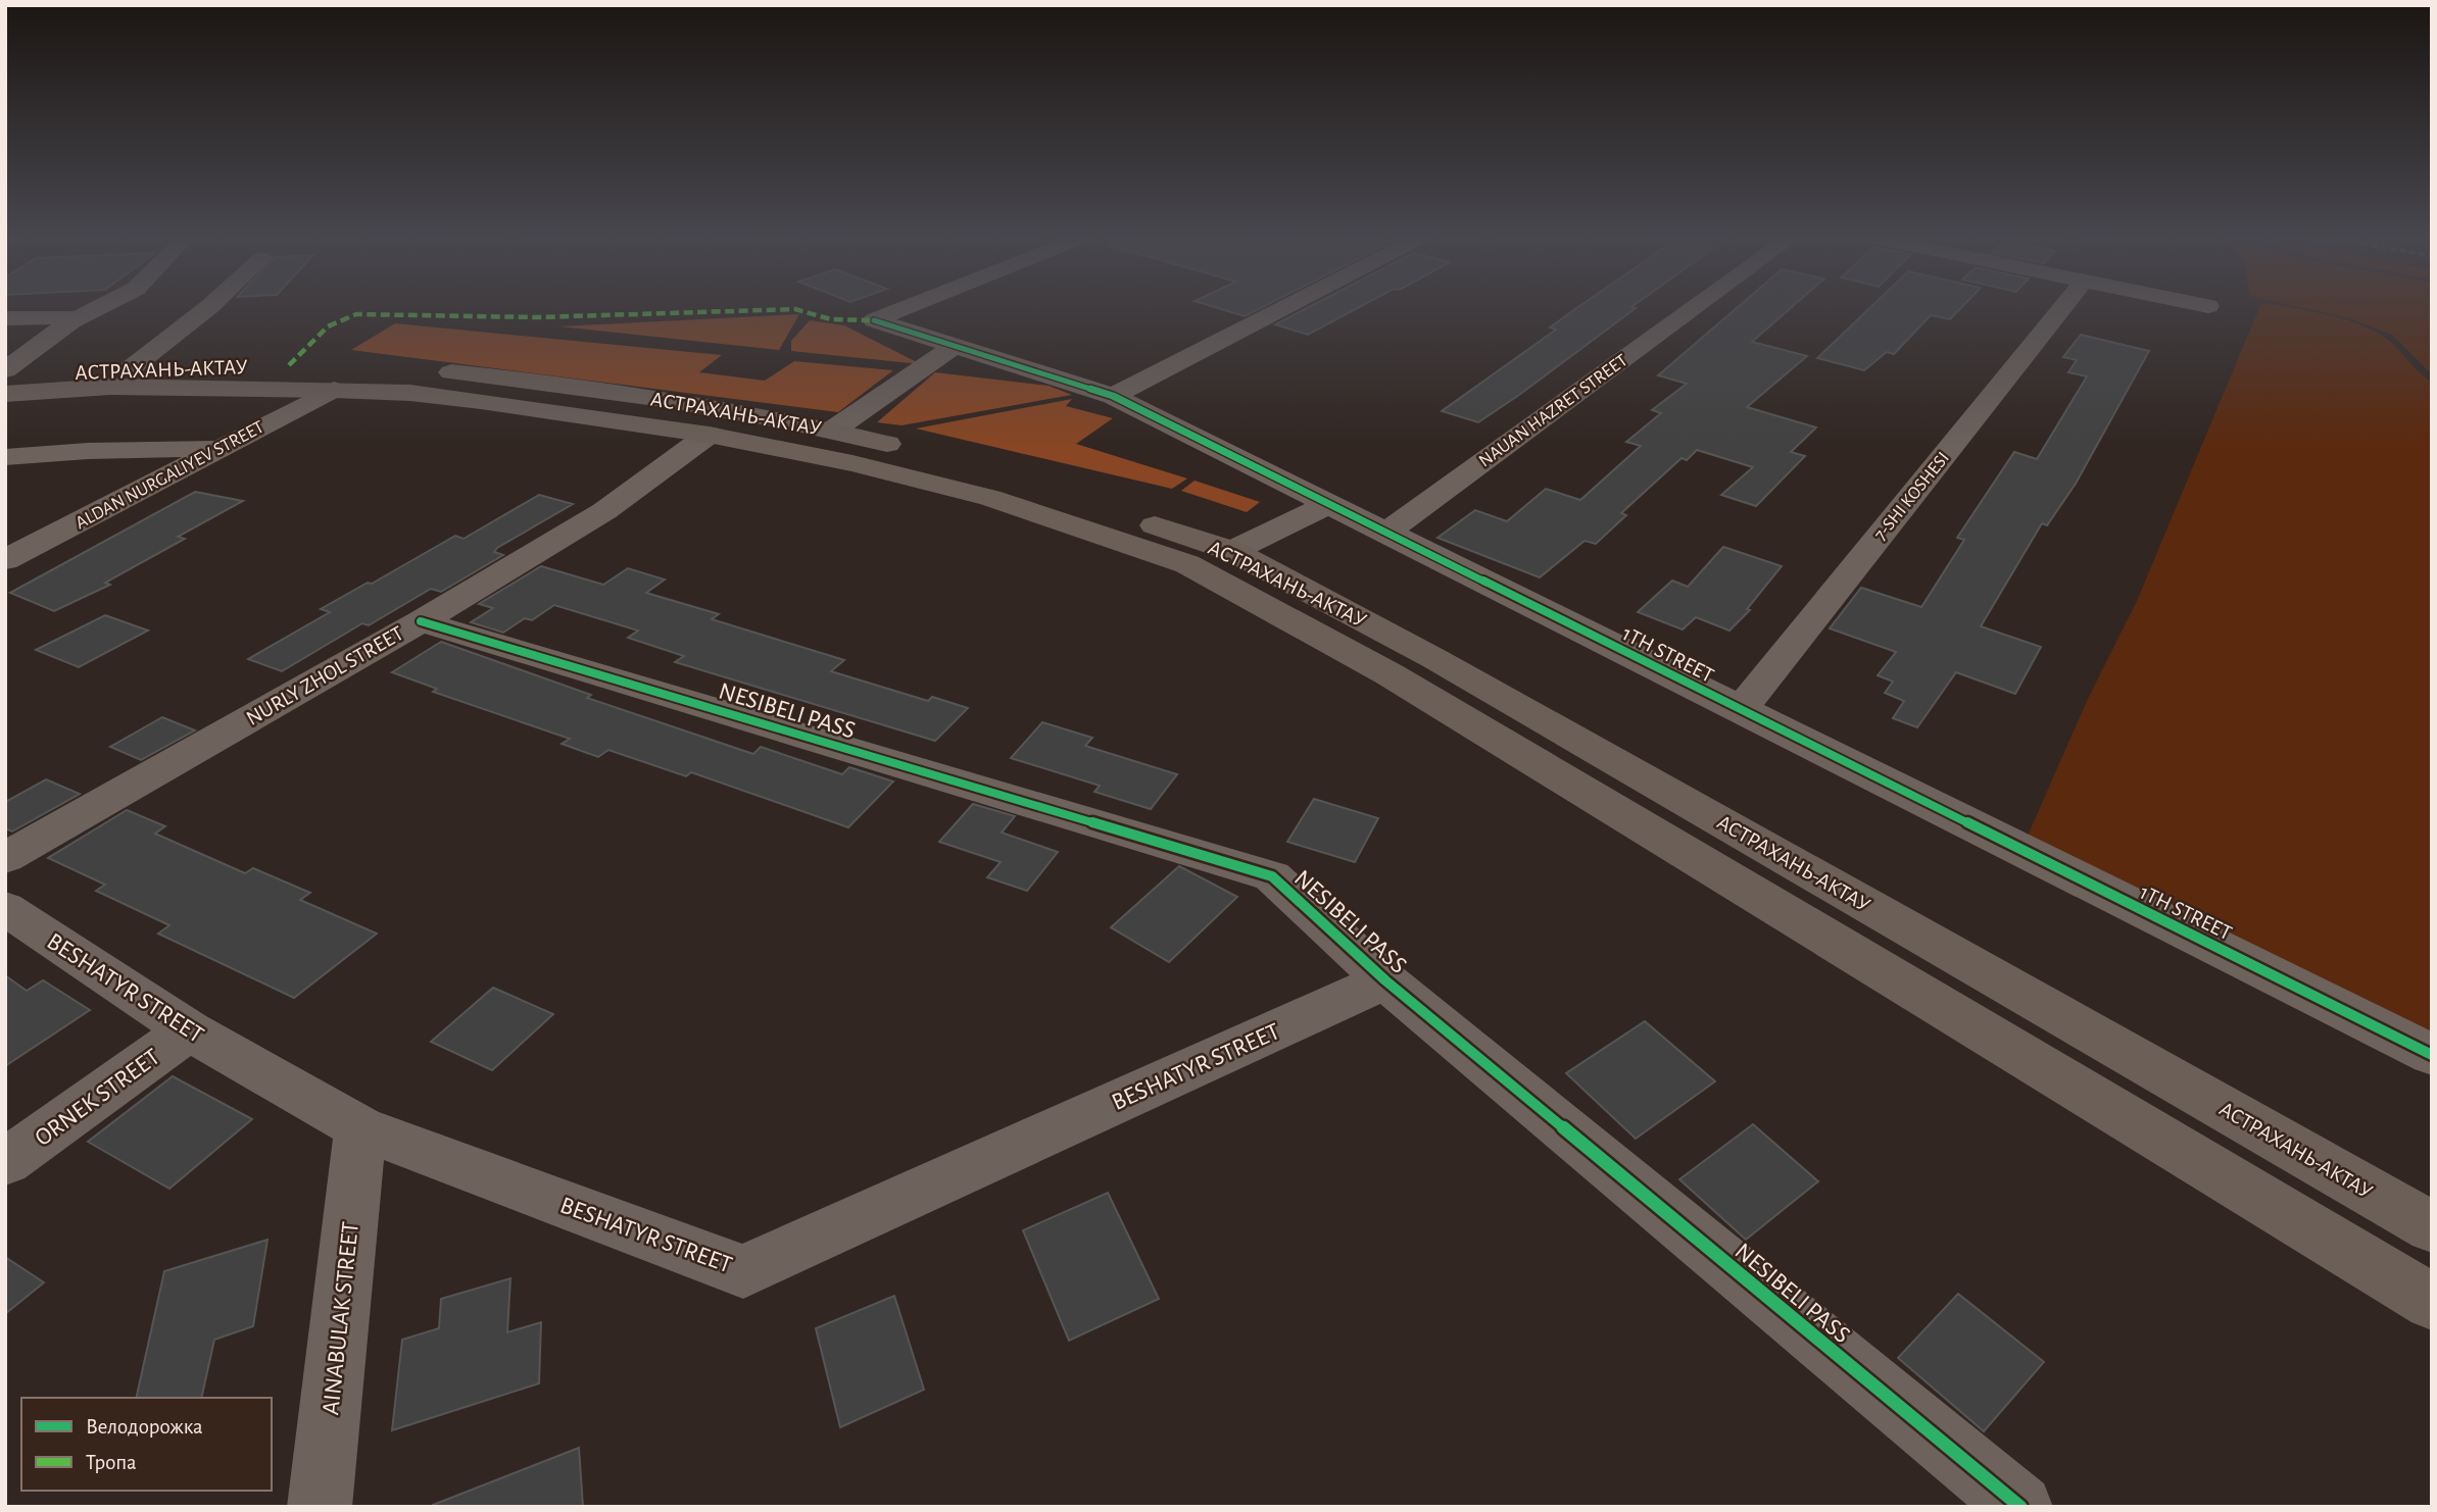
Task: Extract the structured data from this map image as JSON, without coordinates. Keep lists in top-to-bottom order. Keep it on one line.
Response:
{"streets":{"highway":["АСТРАХАНЬ-АКТАУ"],"street":["NAUAN HAZRET STREET","ALDAN NURGALIYEV STREET","7-SHI KOSHESI","1TH STREET","NURLY ZHOL STREET","NESIBELI PASS","BESHATYR STREET","ORNEK STREET","AINABULAK STREET"]},"crossings":[["NAUAN HAZRET STREET","1TH STREET"],["7-SHI KOSHESI","1TH STREET"],["NURLY ZHOL STREET","NESIBELI PASS"],["NESIBELI PASS","BESHATYR STREET"],["BESHATYR STREET","ORNEK STREET"],["BESHATYR STREET","AINABULAK STREET"]],"legend":["Велодорожка","Тропа"]}
